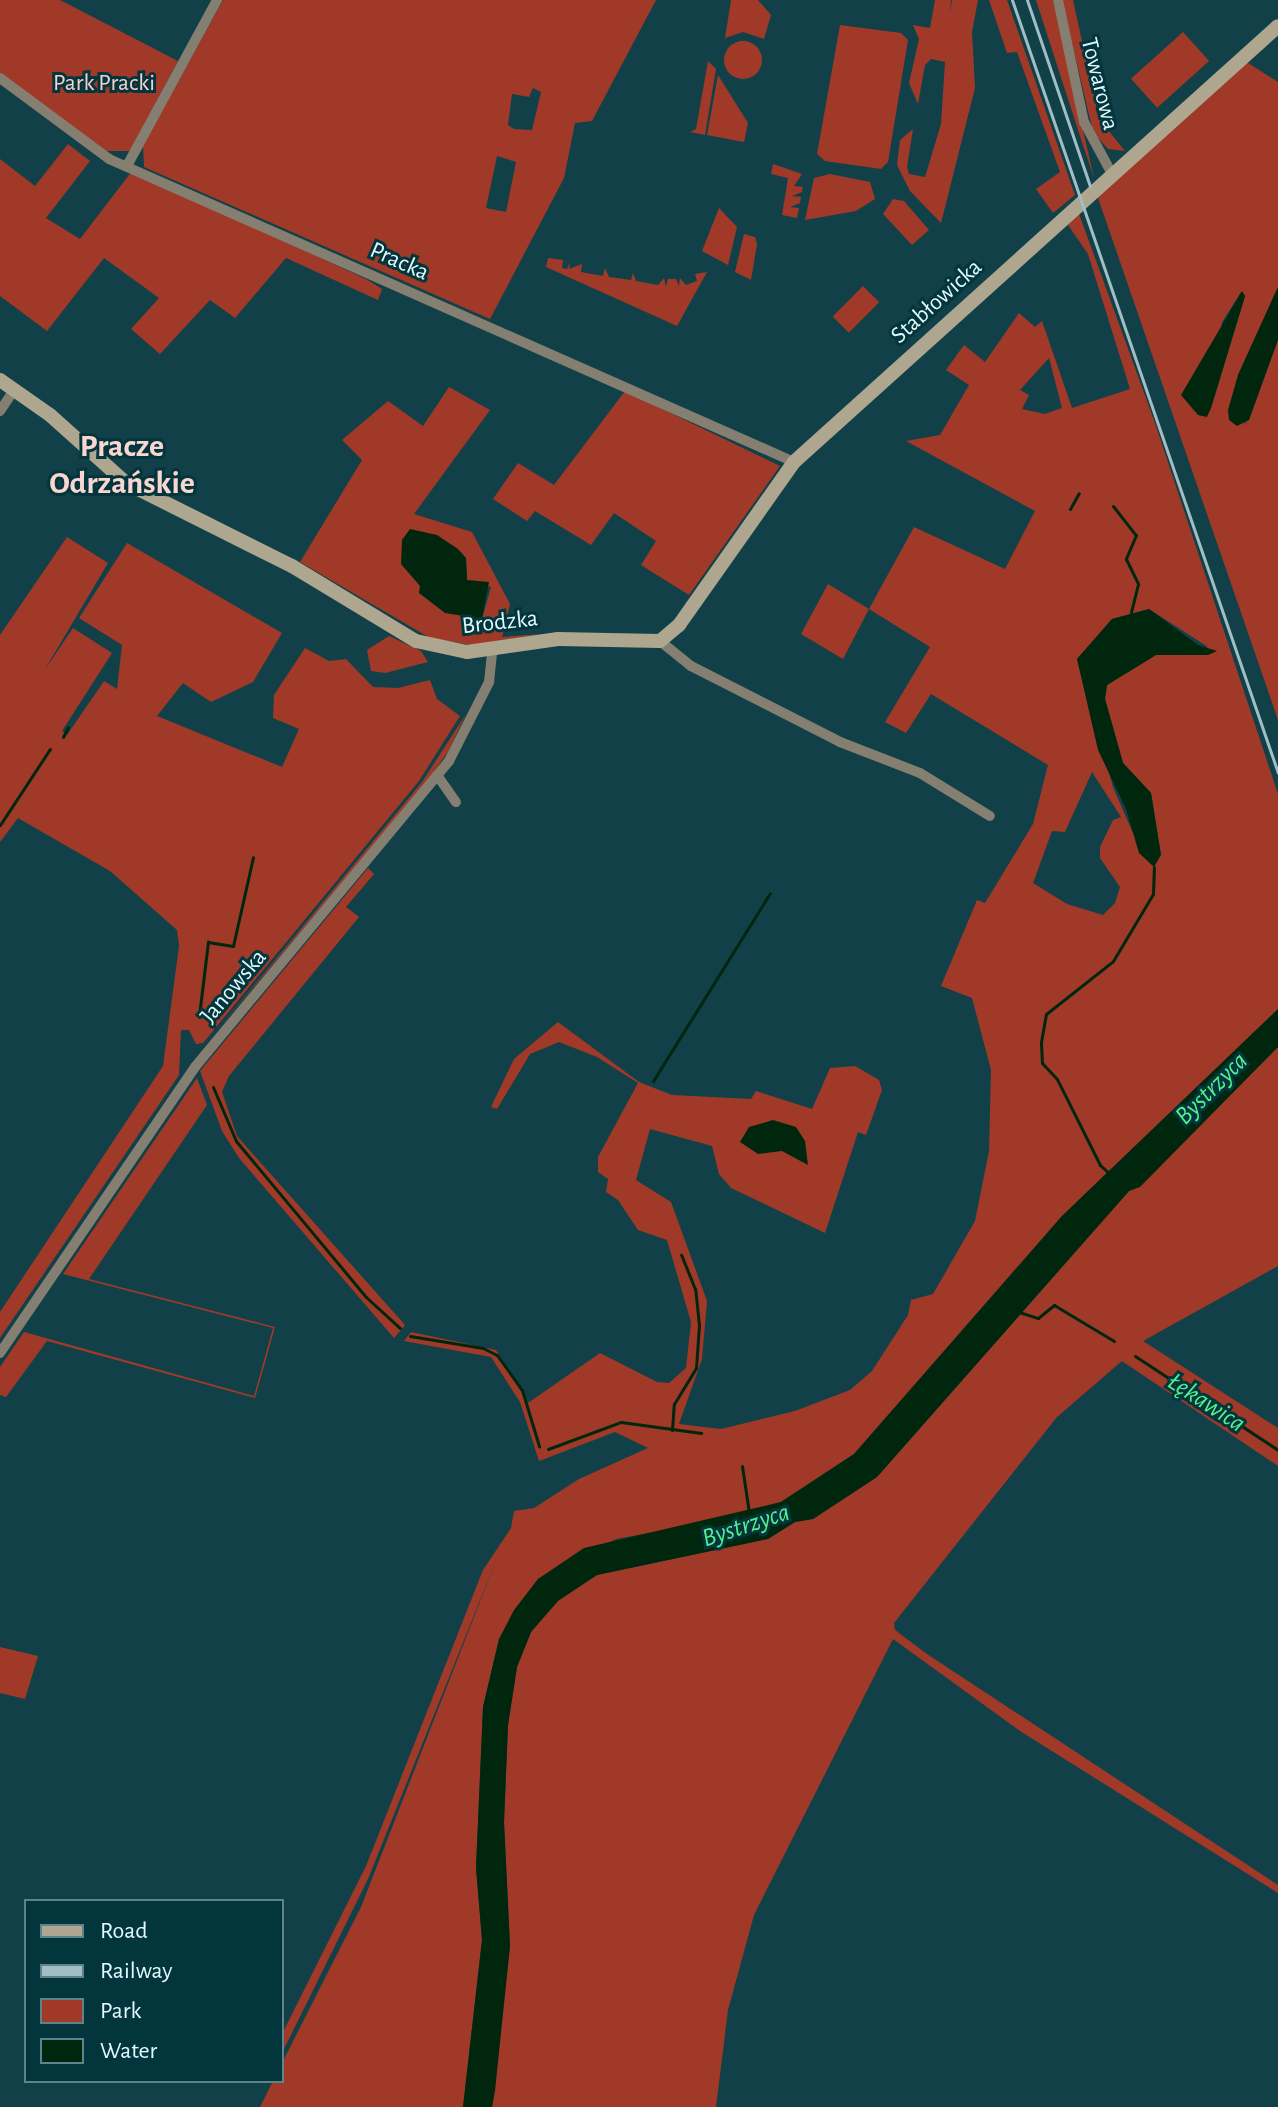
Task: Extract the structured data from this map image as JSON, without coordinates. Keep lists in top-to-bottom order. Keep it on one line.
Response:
{"streets":{"street":["Towarowa","Pracka","Stabłowicka","Brodzka","Janowska"]},"crossings":[["Towarowa","Stabłowicka"],["Pracka","Stabłowicka"],["Stabłowicka","Brodzka"],["Brodzka","Janowska"]],"districts":["Pracze Odrzańskie"],"water":["Bystrzyca","Łękawica"],"parks":["Park Pracki"],"legend":["Road","Railway","Park","Water"]}
